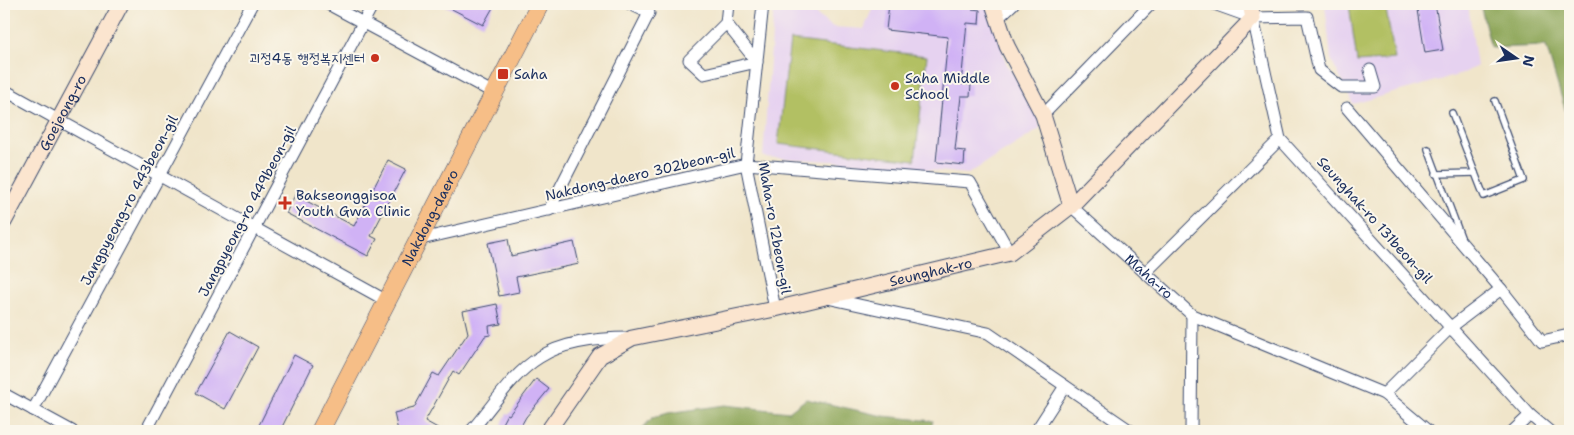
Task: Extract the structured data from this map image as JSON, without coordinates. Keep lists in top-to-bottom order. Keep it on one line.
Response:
{"streets":{"main road":["Nakdong-daero"],"street":["Goejeong-ro","Nakdong-daero 302beon-gil","Jangpyeong-ro 443beon-gil","Jangpyeong-ro 449beon-gil","Seunghak-ro 131beon-gil","Maha-ro 12beon-gil","Seunghak-ro","Maha-ro"]},"crossings":[["Nakdong-daero 302beon-gil","Nakdong-daero"],["Nakdong-daero 302beon-gil","Maha-ro 12beon-gil"],["Nakdong-daero 302beon-gil","Seunghak-ro"],["Seunghak-ro 131beon-gil","Seunghak-ro"],["Maha-ro 12beon-gil","Seunghak-ro"],["Seunghak-ro","Maha-ro"]],"places":{"other":["괴정4동 행정복지센터","Saha Middle School"],"transit":["Saha"],"health":["Bakseonggisoa Youth Gwa Clinic"]},"north":"right"}
